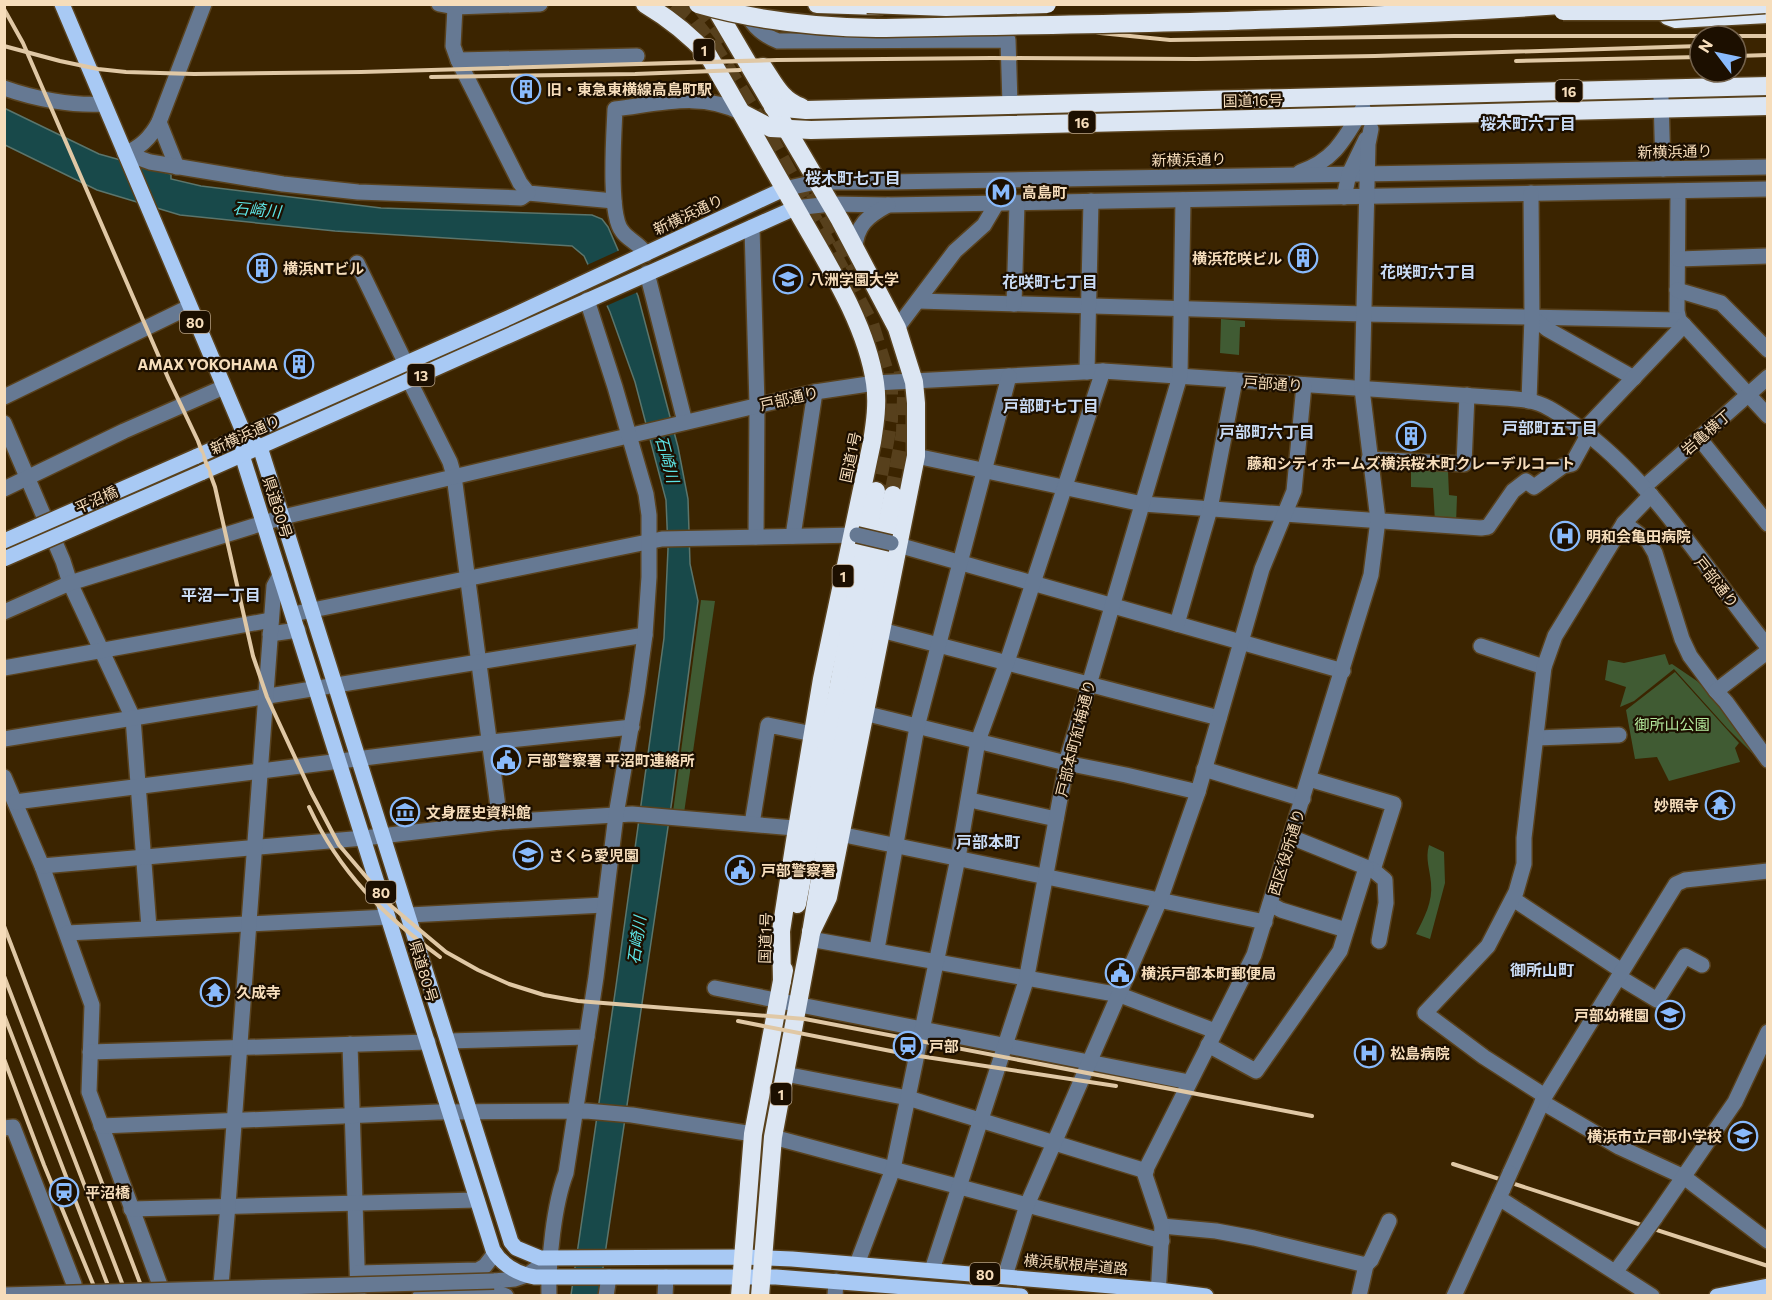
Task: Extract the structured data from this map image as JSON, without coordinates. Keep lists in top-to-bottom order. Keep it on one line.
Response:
{"streets":{"highway":["1","16","国道16号","国道1号"],"main road":["新横浜通り","80","13","平沼橋","県道80号","横浜駅根岸道路"],"street":["戸部通り","岩亀横丁","戸部本町紅梅通り","西区役所通り"]},"crossings":[["国道16号","国道1号"],["国道16号","西区役所通り"],["新横浜通り","80"],["新横浜通り","13"],["新横浜通り","国道1号"],["新横浜通り","平沼橋"],["新横浜通り","県道80号"],["新横浜通り","西区役所通り"],["80","国道1号"],["80","県道80号"],["13","国道1号"],["戸部通り","岩亀横丁"],["戸部通り","国道1号"],["戸部通り","県道80号"],["戸部通り","戸部本町紅梅通り"],["戸部通り","西区役所通り"],["国道1号","県道80号"],["国道1号","横浜駅根岸道路"],["県道80号","横浜駅根岸道路"],["戸部本町紅梅通り","横浜駅根岸道路"]],"districts":["桜木町六丁目","桜木町七丁目","花咲町六丁目","花咲町七丁目","戸部町七丁目","戸部町五丁目","戸部町六丁目","平沼一丁目","戸部本町","御所山町"],"water":["石崎川"],"parks":["御所山公園"],"places":{"building":["旧・東急東横線高島町駅","横浜花咲ビル","横浜NTビル","AMAX YOKOHAMA","藤和シティホームズ横浜桜木町クレーデルコート"],"metro station":["高島町"],"school or university":["八洲学園大学","さくら愛児園","戸部幼稚園","横浜市立戸部小学校"],"hospital":["明和会亀田病院","松島病院"],"public building":["戸部警察署 平沼町連絡所","戸部警察署","横浜戸部本町郵便局"],"temple":["妙照寺","久成寺"],"museum":["文身歴史資料館"],"station":["戸部","平沼橋"]},"north":"top left"}
